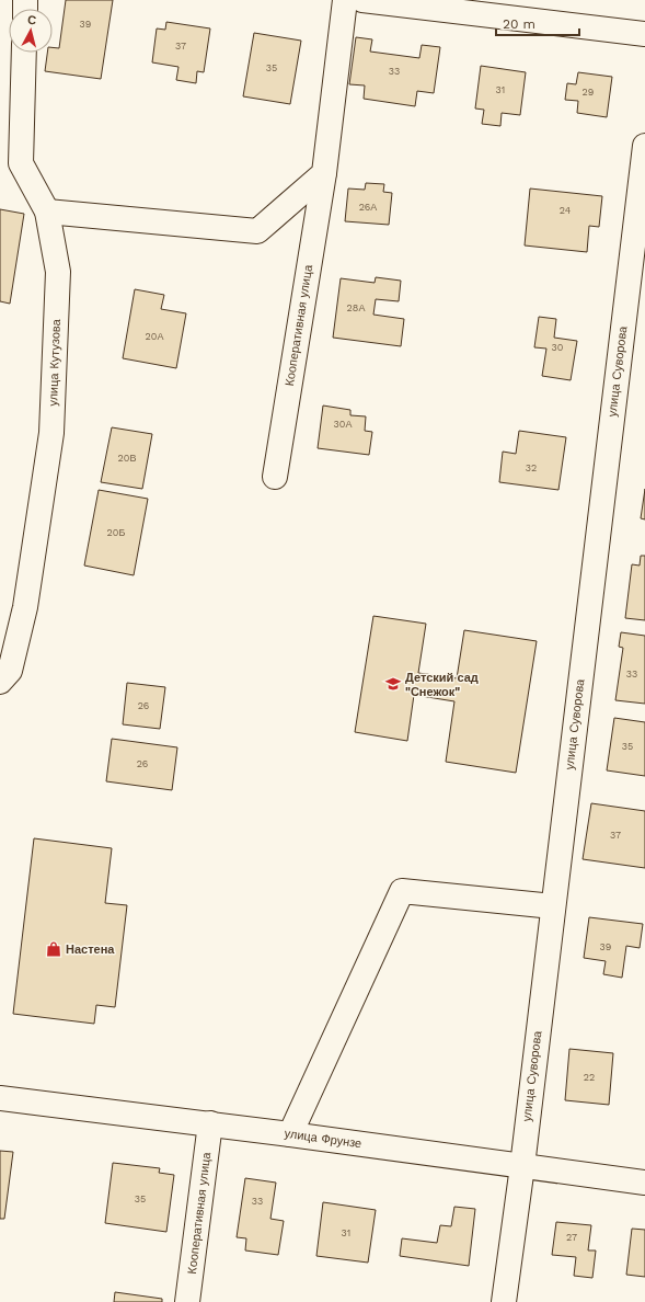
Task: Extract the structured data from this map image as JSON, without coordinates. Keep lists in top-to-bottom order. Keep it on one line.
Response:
{"streets":{"street":["Кооперативная улица","улица Кутузова","улица Суворова","улица Фрунзе"]},"crossings":[["Кооперативная улица","улица Фрунзе"],["улица Суворова","улица Фрунзе"]],"places":{"school or university":["Детский сад \"Снежок\""],"shop":["Настена"]},"house_numbers":["39","37","35","33","31","29","26А","24","28А","20А","30","30А","20В","32","20Б","33","26","35","26","37","39","22","35","33","31","27"],"scale_bar":"20 m","north":"top"}
